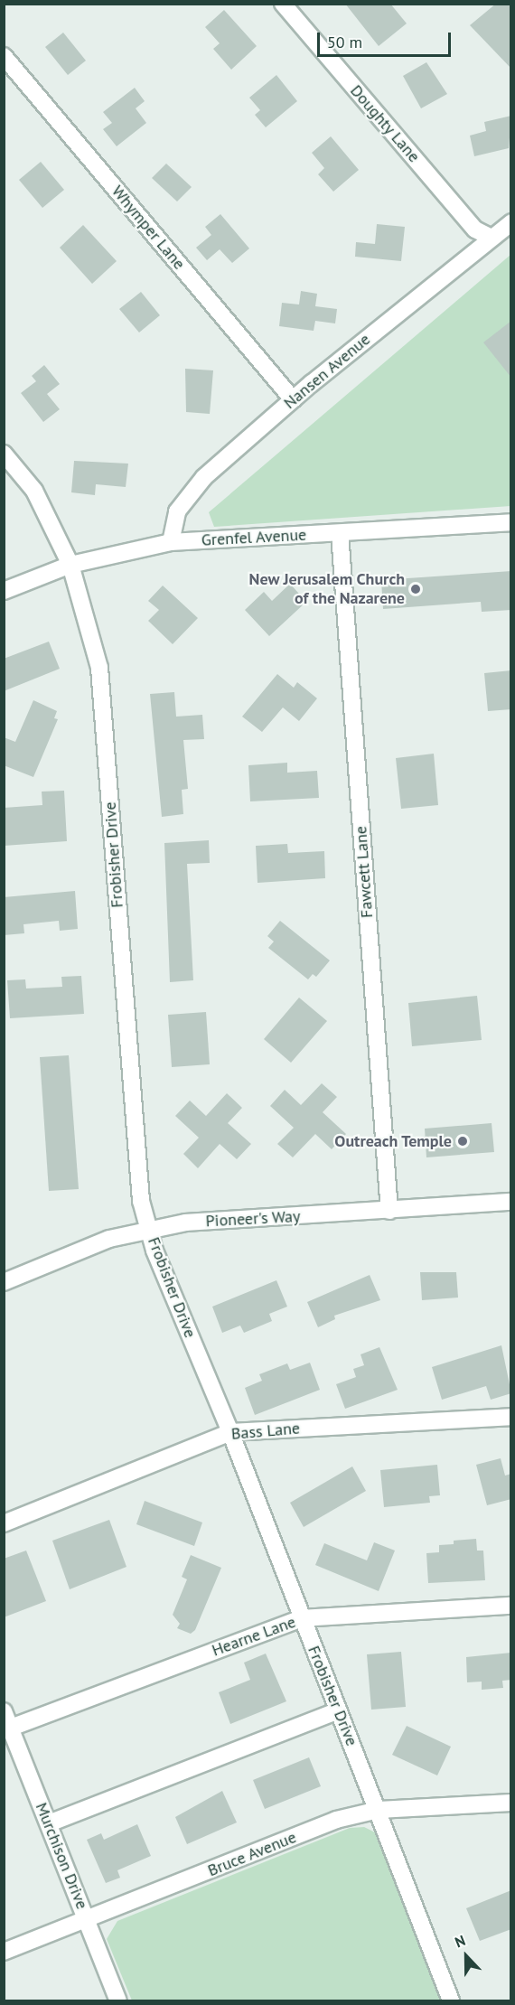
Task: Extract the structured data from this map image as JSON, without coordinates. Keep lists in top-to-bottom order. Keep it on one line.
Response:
{"streets":{"street":["Doughty Lane","Whymper Lane","Nansen Avenue","Grenfel Avenue","Frobisher Drive","Fawcett Lane","Pioneer's Way","Bass Lane","Hearne Lane","Bruce Avenue","Murchison Drive"]},"crossings":[["Doughty Lane","Nansen Avenue"],["Whymper Lane","Nansen Avenue"],["Nansen Avenue","Grenfel Avenue"],["Grenfel Avenue","Frobisher Drive"],["Grenfel Avenue","Fawcett Lane"],["Frobisher Drive","Pioneer's Way"],["Frobisher Drive","Bass Lane"],["Frobisher Drive","Hearne Lane"],["Frobisher Drive","Bruce Avenue"],["Fawcett Lane","Pioneer's Way"],["Hearne Lane","Murchison Drive"],["Bruce Avenue","Murchison Drive"]],"places":["New Jerusalem Church of the Nazarene","Outreach Temple"],"scale_bar":"50 m","north":"top"}
